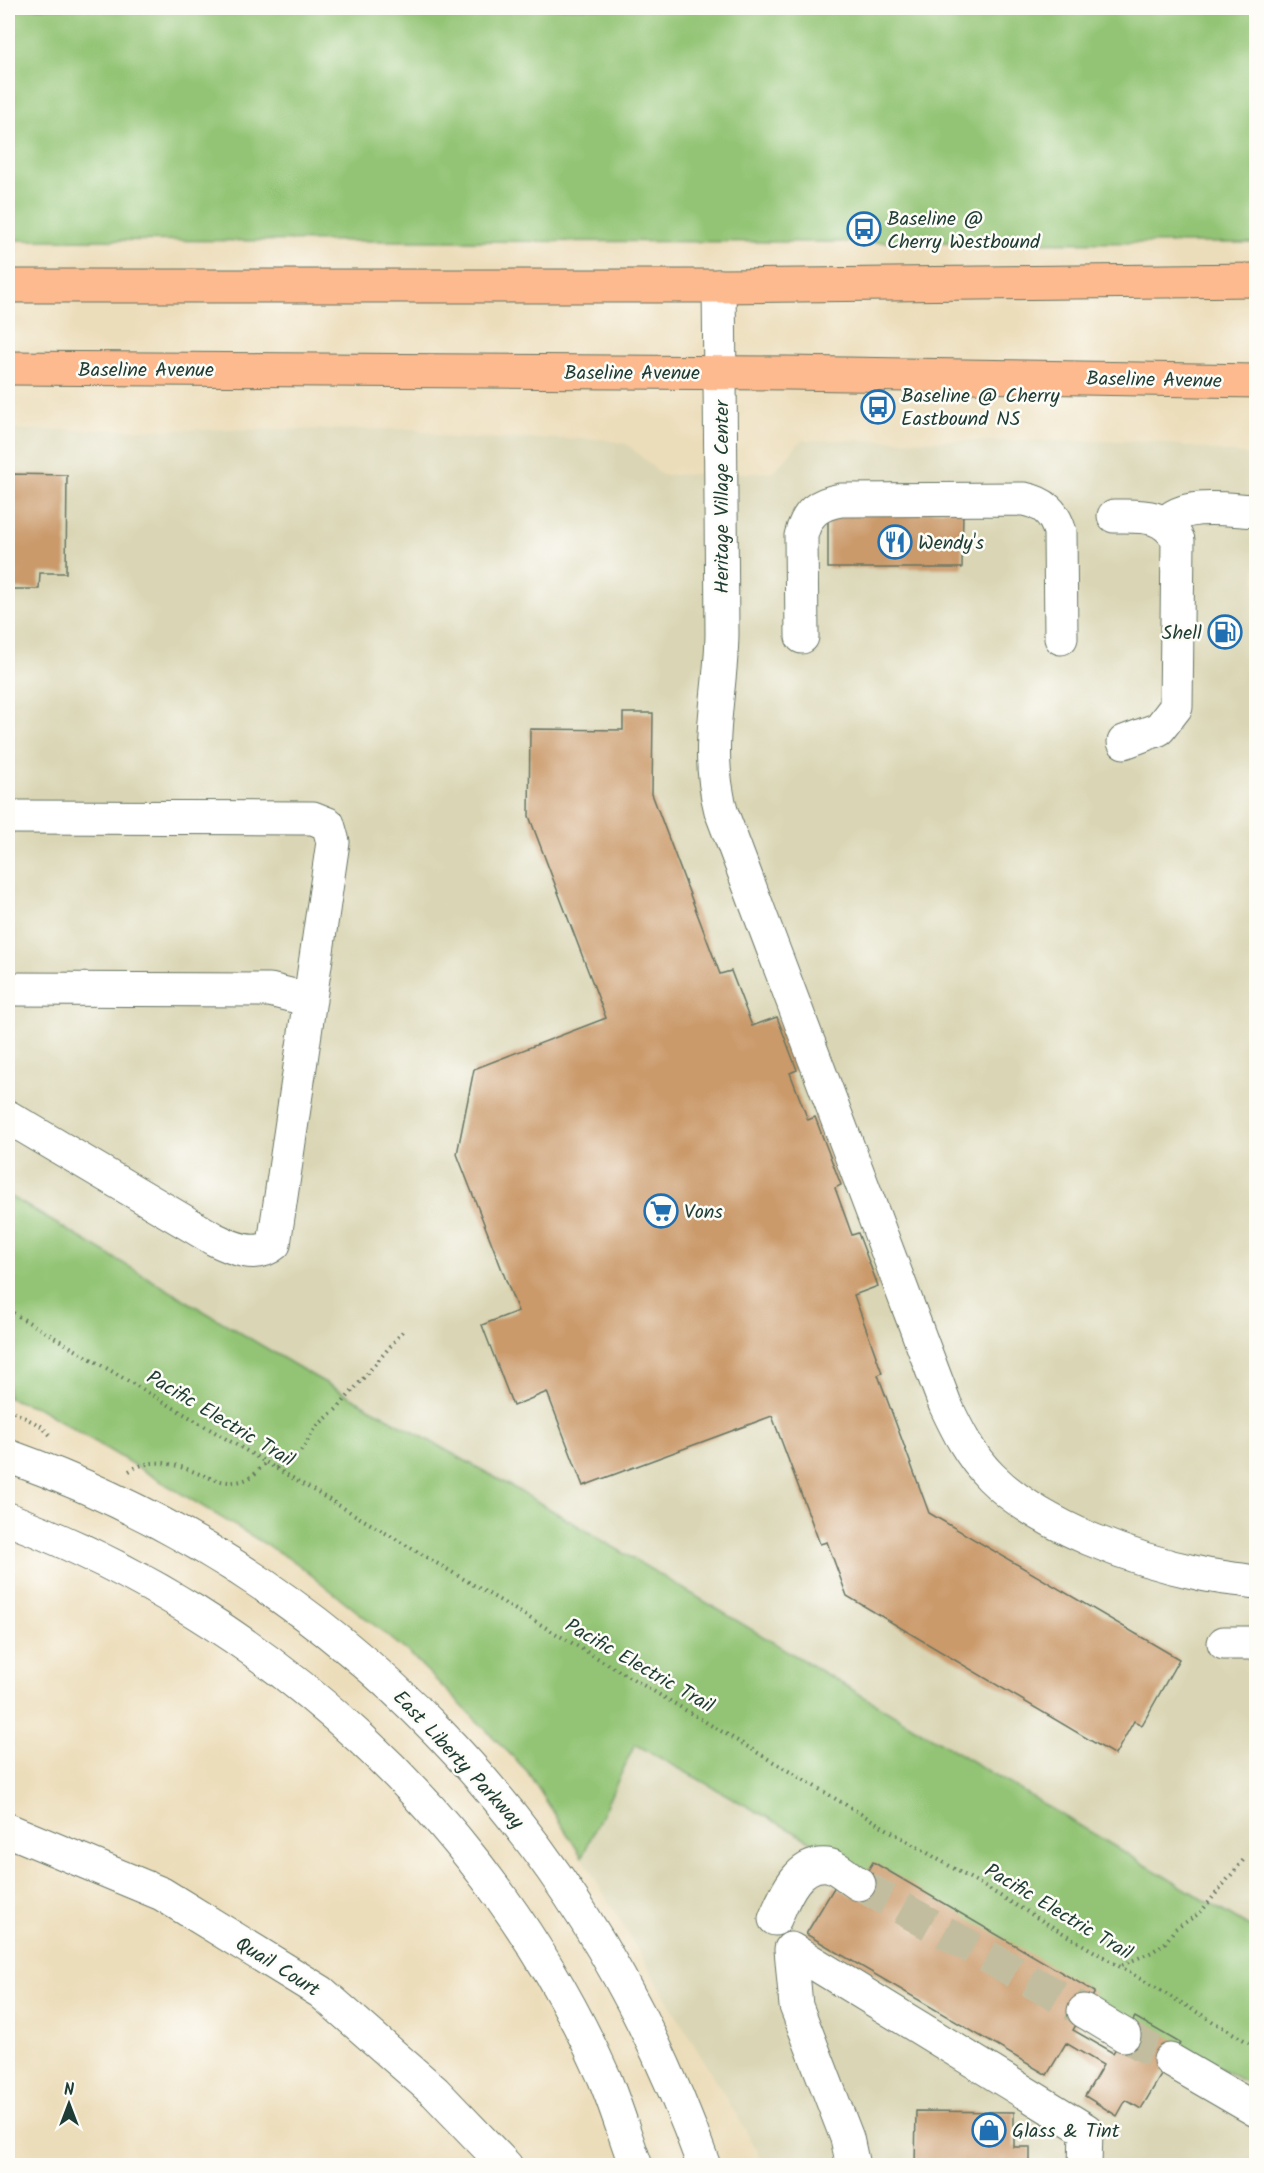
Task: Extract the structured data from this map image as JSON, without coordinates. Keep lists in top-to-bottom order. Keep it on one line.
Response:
{"streets":{"main road":["Baseline Avenue"],"street":["Heritage Village Center","East Liberty Parkway","Quail Court"],"path":["Pacific Electric Trail"]},"crossings":[["Baseline Avenue","Heritage Village Center"]],"places":{"bus stop":["Baseline @ Cherry Westbound","Baseline @ Cherry Eastbound NS"],"restaurant":["Wendy's"],"fuel station":["Shell"],"supermarket":["Vons"],"shop":["Glass & Tint"]},"north":"top"}
